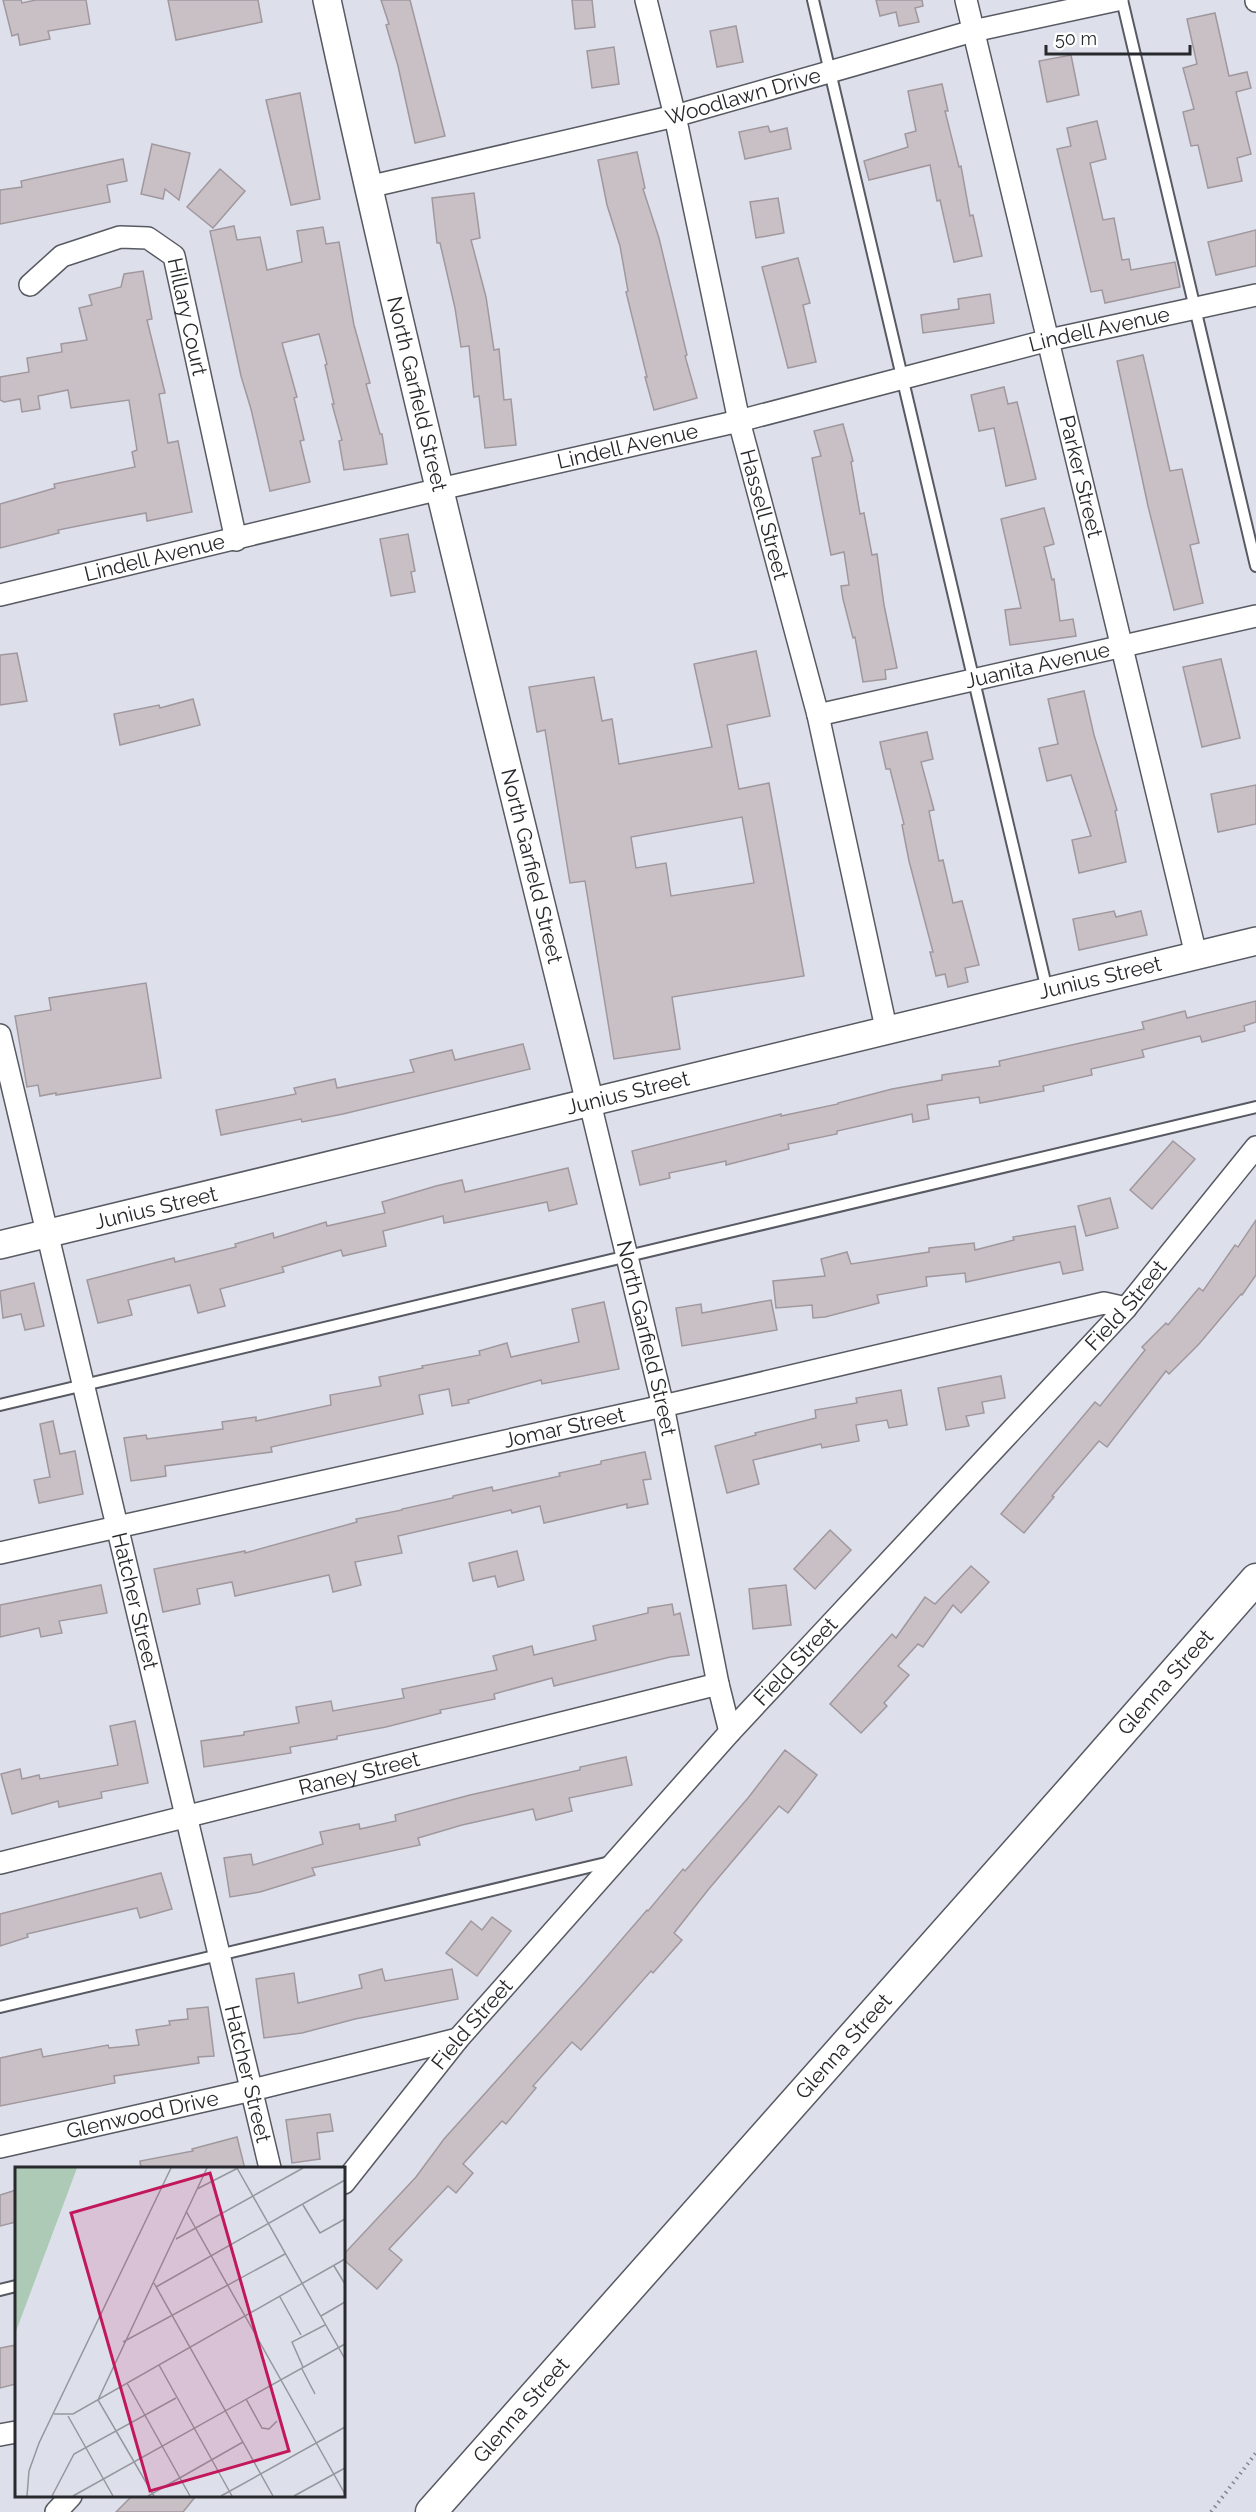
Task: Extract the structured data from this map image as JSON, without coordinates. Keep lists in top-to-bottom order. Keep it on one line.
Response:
{"streets":{"main road":["Glenna Street"],"street":["Woodlawn Drive","Hillary Court","Lindell Avenue","North Garfield Street","Parker Street","Hassell Street","Juanita Avenue","Junius Street","Field Street","Jomar Street","Hatcher Street","Raney Street","Glenwood Drive"]},"crossings":[["Woodlawn Drive","North Garfield Street"],["Woodlawn Drive","Parker Street"],["Woodlawn Drive","Hassell Street"],["Hillary Court","Lindell Avenue"],["Lindell Avenue","North Garfield Street"],["Lindell Avenue","Parker Street"],["Lindell Avenue","Hassell Street"],["North Garfield Street","Junius Street"],["North Garfield Street","Field Street"],["North Garfield Street","Jomar Street"],["North Garfield Street","Raney Street"],["Parker Street","Juanita Avenue"],["Parker Street","Junius Street"],["Hassell Street","Juanita Avenue"],["Hassell Street","Junius Street"],["Junius Street","Hatcher Street"],["Field Street","Jomar Street"],["Field Street","Glenwood Drive"],["Jomar Street","Hatcher Street"],["Hatcher Street","Raney Street"],["Hatcher Street","Glenwood Drive"]],"scale_bar":"50 m"}
